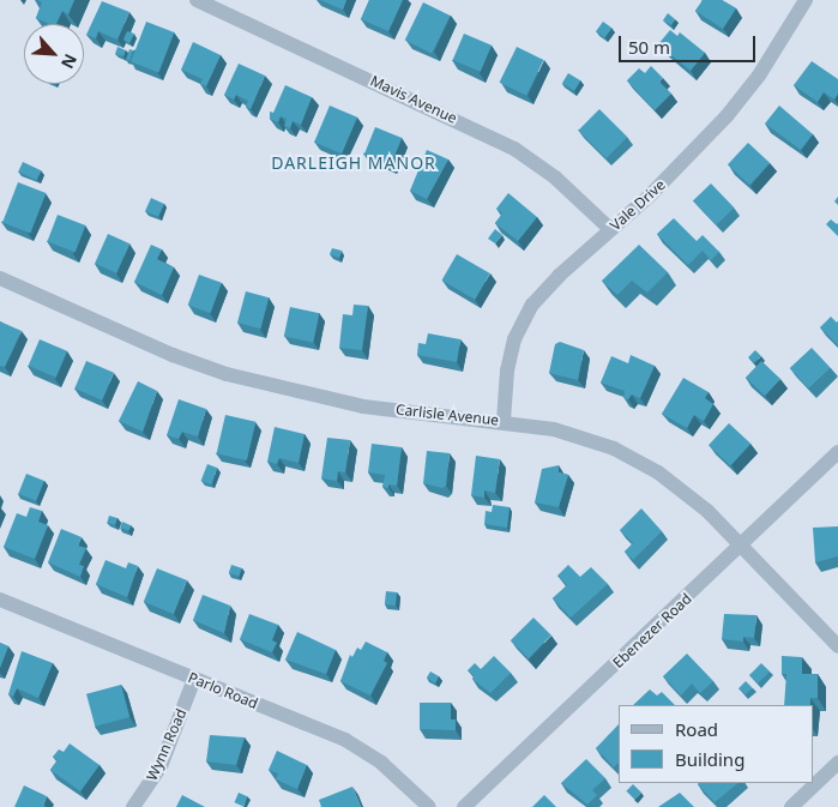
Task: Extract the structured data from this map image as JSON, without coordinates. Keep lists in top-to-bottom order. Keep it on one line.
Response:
{"streets":{"street":["Mavis Avenue","Vale Drive","Carlisle Avenue","Ebenezer Road","Parlo Road","Wynn Road"]},"crossings":[["Mavis Avenue","Vale Drive"],["Vale Drive","Carlisle Avenue"],["Carlisle Avenue","Ebenezer Road"],["Parlo Road","Wynn Road"]],"districts":["DARLEIGH MANOR"],"legend":["Road","Building"],"scale_bar":"50 m","north":"bottom right"}
